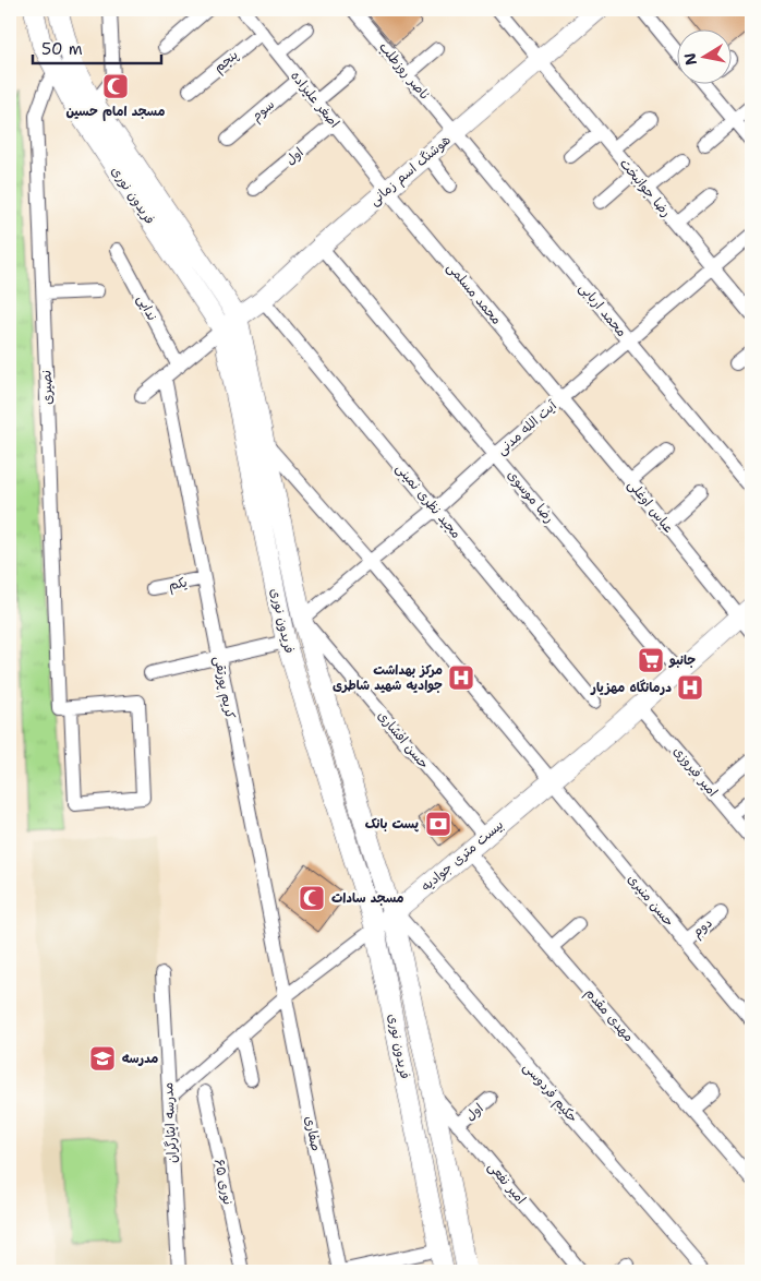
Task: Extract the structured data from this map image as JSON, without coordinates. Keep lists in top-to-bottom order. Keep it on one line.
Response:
{"streets":{"main road":["هوشنگ اسم زمانی","فریدون نوری","بیست متری جوادیه"],"street":["پنجم","ناصر روزطلب","اصغر علیزاده","سوم","اول","رضا جوانبخت","محمد مسلمی","ندایی","محمد اربابی","نصیری","آیت‌ الله مدنی","رضا موسوی","مجید نظری نمینی","عباس اوغلی","یکم","کریم پورتقی","حسن افشاری","امیر فیروزی","حسن منیری","دوم","مهدی مقدم","حکیم فردوسی","مدرسه ایثارگران","صفاری","نوری ۶۵","امیر نفعی"]},"crossings":[["پنجم","اصغر علیزاده"],["ناصر روزطلب","هوشنگ اسم زمانی"],["ناصر روزطلب","محمد اربابی"],["اصغر علیزاده","سوم"],["اصغر علیزاده","اول"],["اصغر علیزاده","هوشنگ اسم زمانی"],["اصغر علیزاده","محمد مسلمی"],["اول","امیر نفعی"],["هوشنگ اسم زمانی","رضا جوانبخت"],["هوشنگ اسم زمانی","فریدون نوری"],["هوشنگ اسم زمانی","محمد مسلمی"],["هوشنگ اسم زمانی","محمد اربابی"],["هوشنگ اسم زمانی","رضا موسوی"],["هوشنگ اسم زمانی","مجید نظری نمینی"],["رضا جوانبخت","آیت‌ الله مدنی"],["فریدون نوری","نصیری"],["فریدون نوری","آیت‌ الله مدنی"],["فریدون نوری","حسن افشاری"],["فریدون نوری","بیست متری جوادیه"],["فریدون نوری","حسن منیری"],["فریدون نوری","حکیم فردوسی"],["فریدون نوری","امیر نفعی"],["محمد مسلمی","آیت‌ الله مدنی"],["محمد مسلمی","عباس اوغلی"],["محمد اربابی","آیت‌ الله مدنی"],["آیت‌ الله مدنی","رضا موسوی"],["آیت‌ الله مدنی","مجید نظری نمینی"],["آیت‌ الله مدنی","عباس اوغلی"],["آیت‌ الله مدنی","حسن افشاری"],["آیت‌ الله مدنی","حسن منیری"],["رضا موسوی","بیست متری جوادیه"],["عباس اوغلی","بیست متری جوادیه"],["یکم","کریم پورتقی"],["کریم پورتقی","بیست متری جوادیه"],["کریم پورتقی","صفاری"],["حسن افشاری","بیست متری جوادیه"],["امیر فیروزی","بیست متری جوادیه"],["بیست متری جوادیه","حسن منیری"],["بیست متری جوادیه","مهدی مقدم"],["بیست متری جوادیه","حکیم فردوسی"],["بیست متری جوادیه","مدرسه ایثارگران"],["بیست متری جوادیه","صفاری"],["حسن منیری","دوم"]],"places":{"mosque":["مسجد امام حسین","مسجد سادات"],"supermarket":["جانبو"],"hospital":["مرکز بهداشت جوادیه شهید شاطری","درمانگاه مهزیار"],"bank":["پست بانک"],"school or university":["مدرسه"]},"scale_bar":"50 m","north":"left"}
